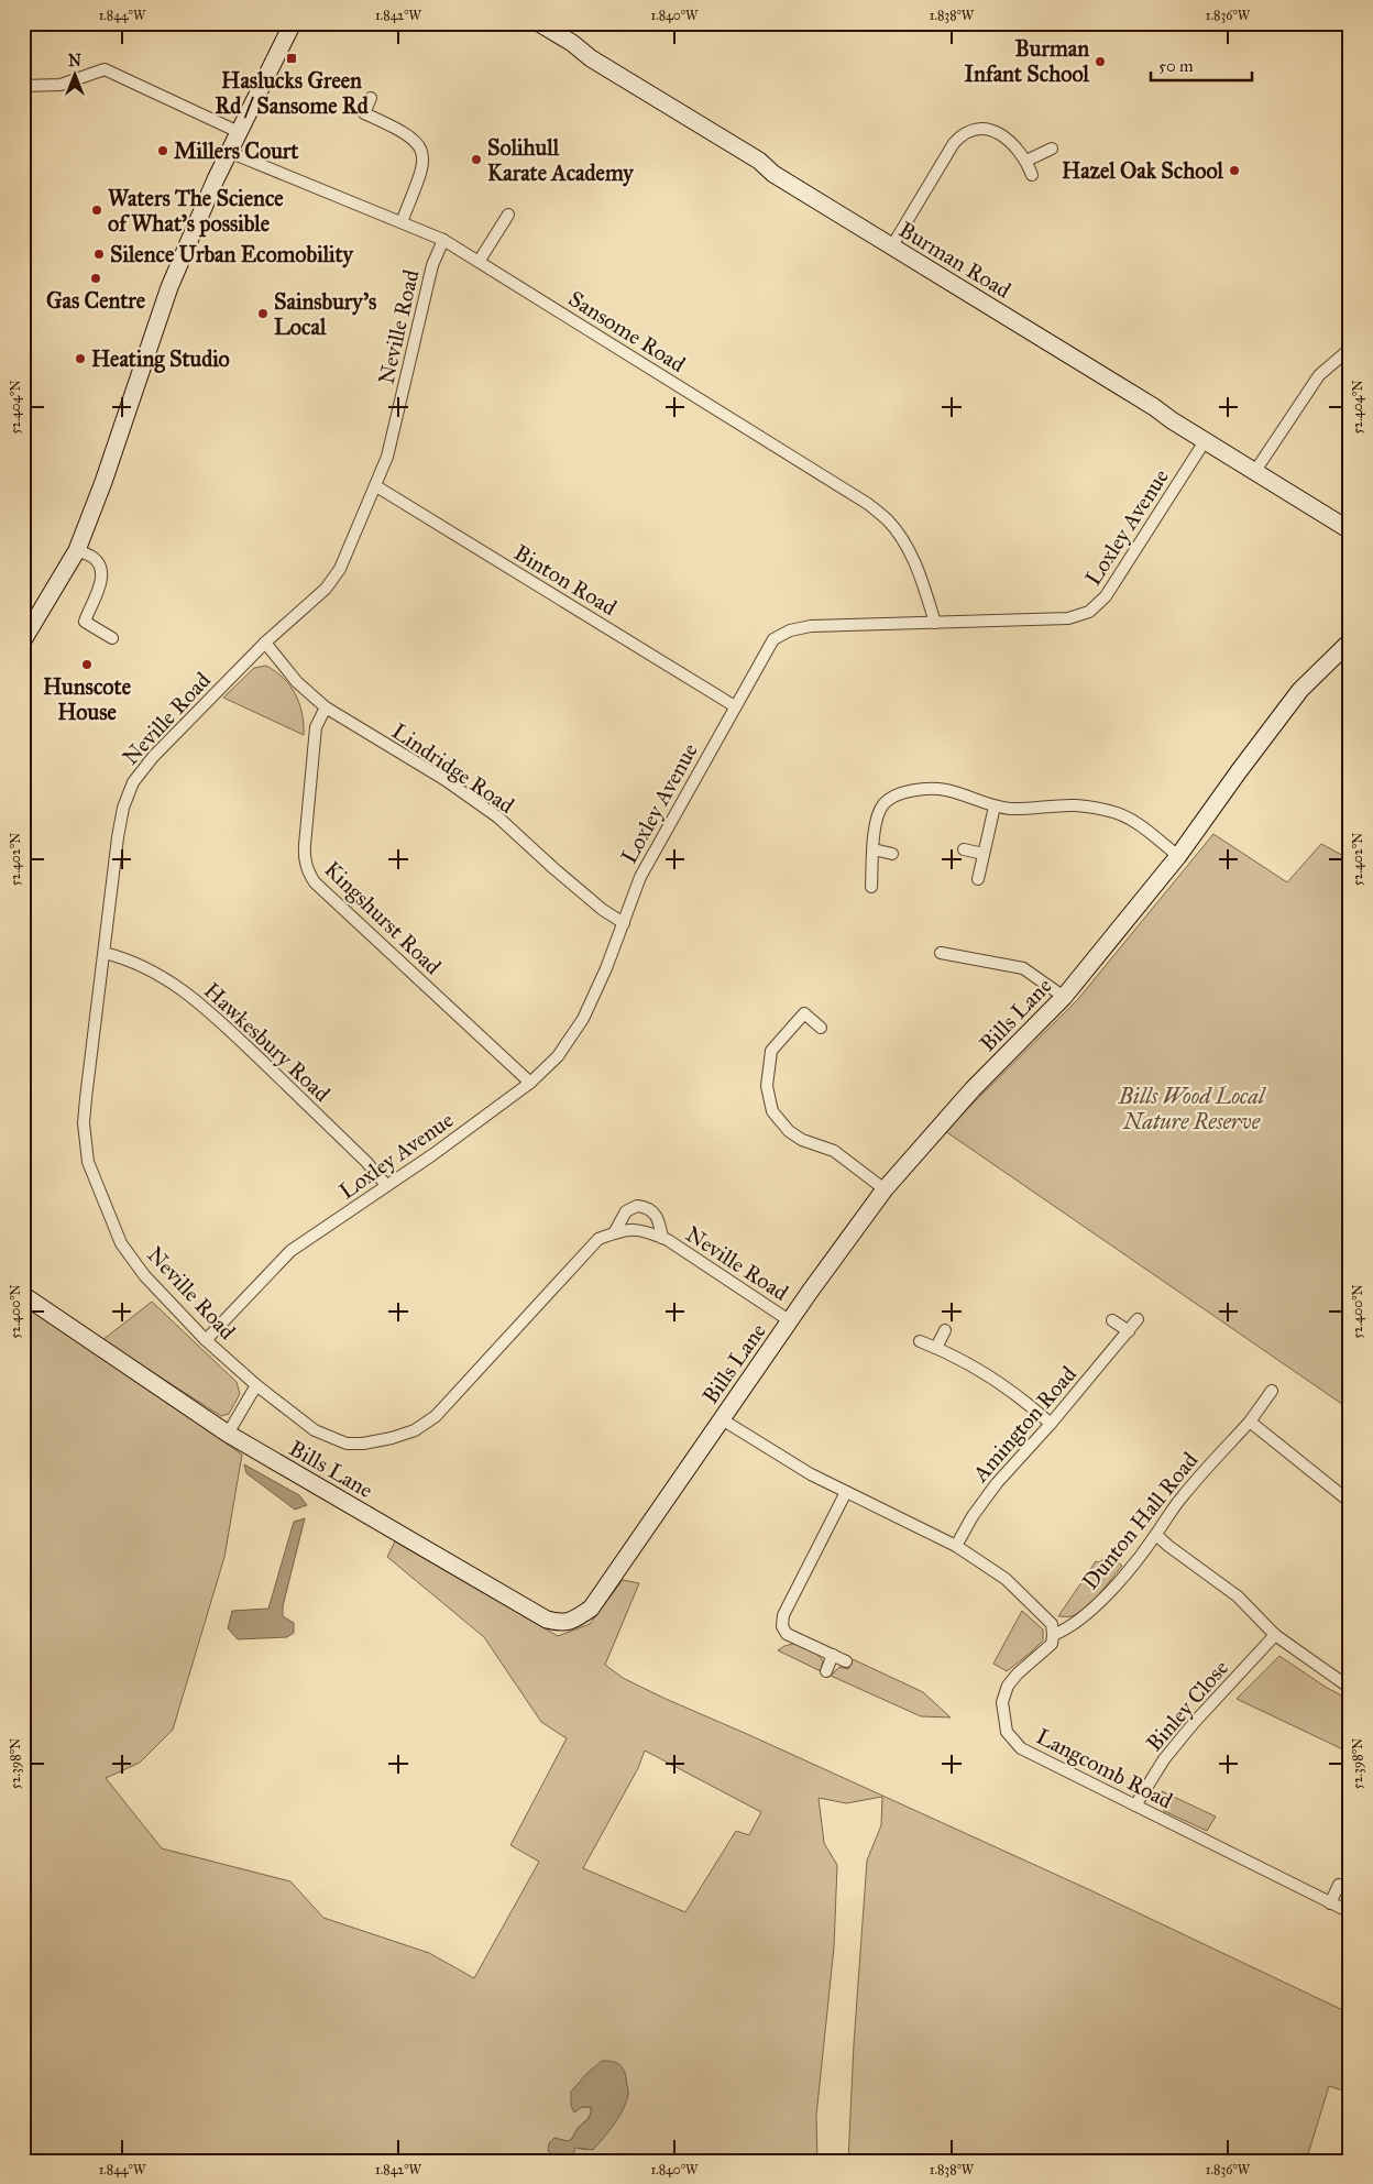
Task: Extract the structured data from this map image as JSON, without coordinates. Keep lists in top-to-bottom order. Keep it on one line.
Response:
{"streets":{"street":["Burman Road","Neville Road","Sansome Road","Loxley Avenue","Binton Road","Lindridge Road","Kingshurst Road","Bills Lane","Hawkesbury Road","Amington Road","Dunton Hall Road","Binley Close","Langcomb Road"]},"crossings":[["Burman Road","Loxley Avenue"],["Neville Road","Sansome Road"],["Neville Road","Loxley Avenue"],["Neville Road","Binton Road"],["Neville Road","Lindridge Road"],["Neville Road","Bills Lane"],["Neville Road","Hawkesbury Road"],["Sansome Road","Loxley Avenue"],["Loxley Avenue","Binton Road"],["Loxley Avenue","Lindridge Road"],["Loxley Avenue","Kingshurst Road"],["Loxley Avenue","Hawkesbury Road"],["Lindridge Road","Kingshurst Road"],["Dunton Hall Road","Langcomb Road"],["Binley Close","Langcomb Road"]],"parks":["Bills Wood Local Nature Reserve"],"places":{"transit":["Haslucks Green Rd / Sansome Rd"],"other":["Burman Infant School","Millers Court","Solihull Karate Academy","Hazel Oak School","Waters The Science of What's possible","Silence Urban Ecomobility","Gas Centre","Sainsbury's Local","Heating Studio","Hunscote House"]},"scale_bar":"50 m","north":"top","coordinates":["1.844°W","1.842°W","1.840°W","1.838°W","1.836°W","52.404°N","52.402°N","52.400°N","52.398°N"]}
